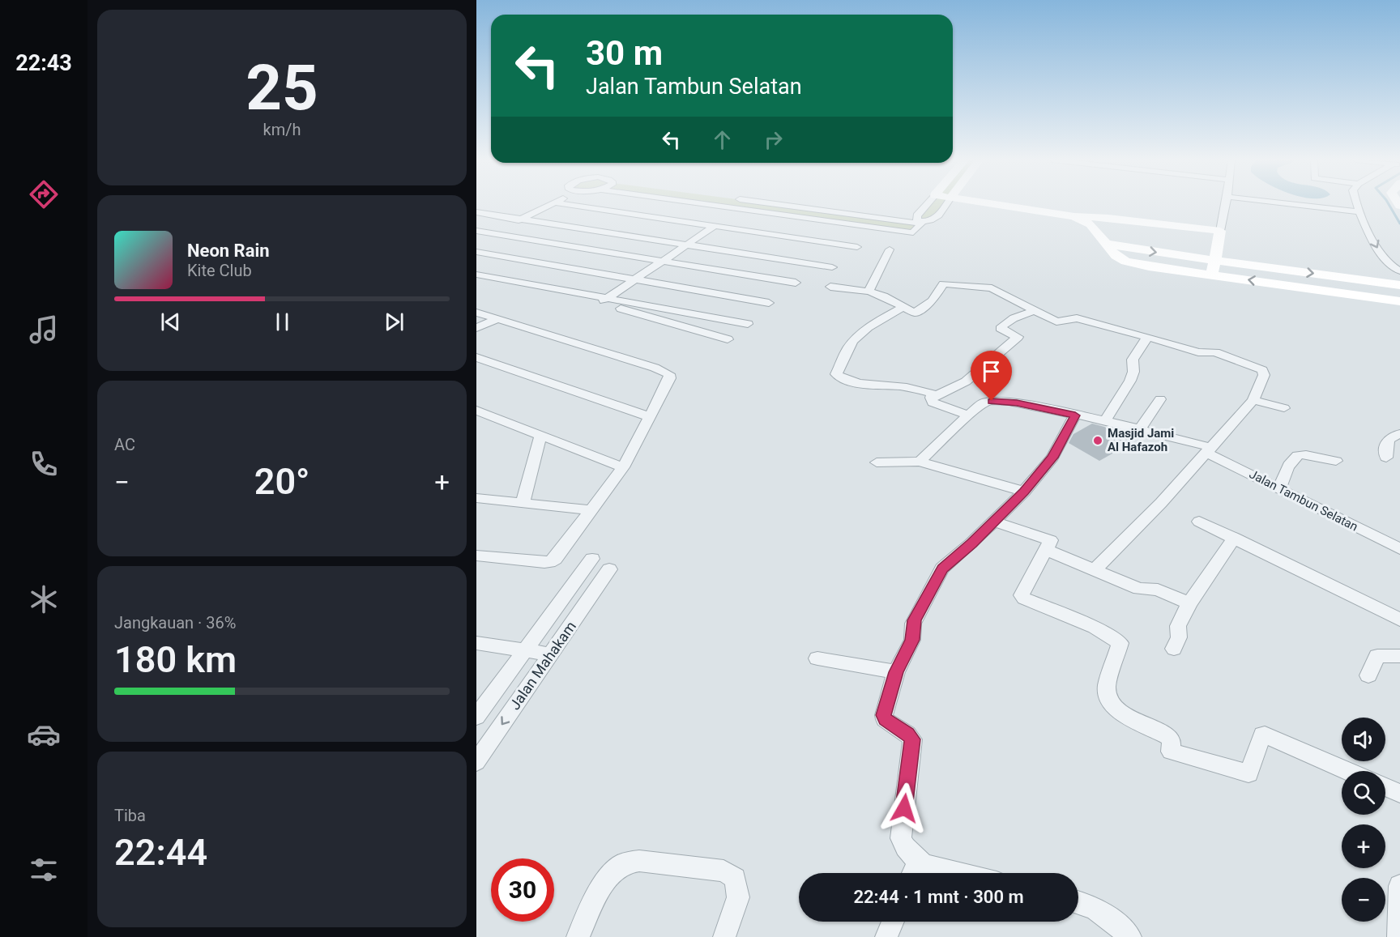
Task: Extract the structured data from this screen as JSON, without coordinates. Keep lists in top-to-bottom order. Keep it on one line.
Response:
{"streets":{"street":["Jalan Tambun Selatan","Jalan Mahakam"]},"places":["Masjid Jami Al Hafazoh"],"page":{"tabs":"22:43","tile":[["25","km/h"],"AC",["Jangkauan · 36%","180 km"],["Tiba","22:44"]],"turn":["30 m","Jalan Tambun Selatan"],"song":["Neon Rain","Kite Club"],"heat":["−","20°","+"],"map_buttons":["+","−"],"limit":"30","trip":"22:44 · 1 mnt · 300 m"}}
